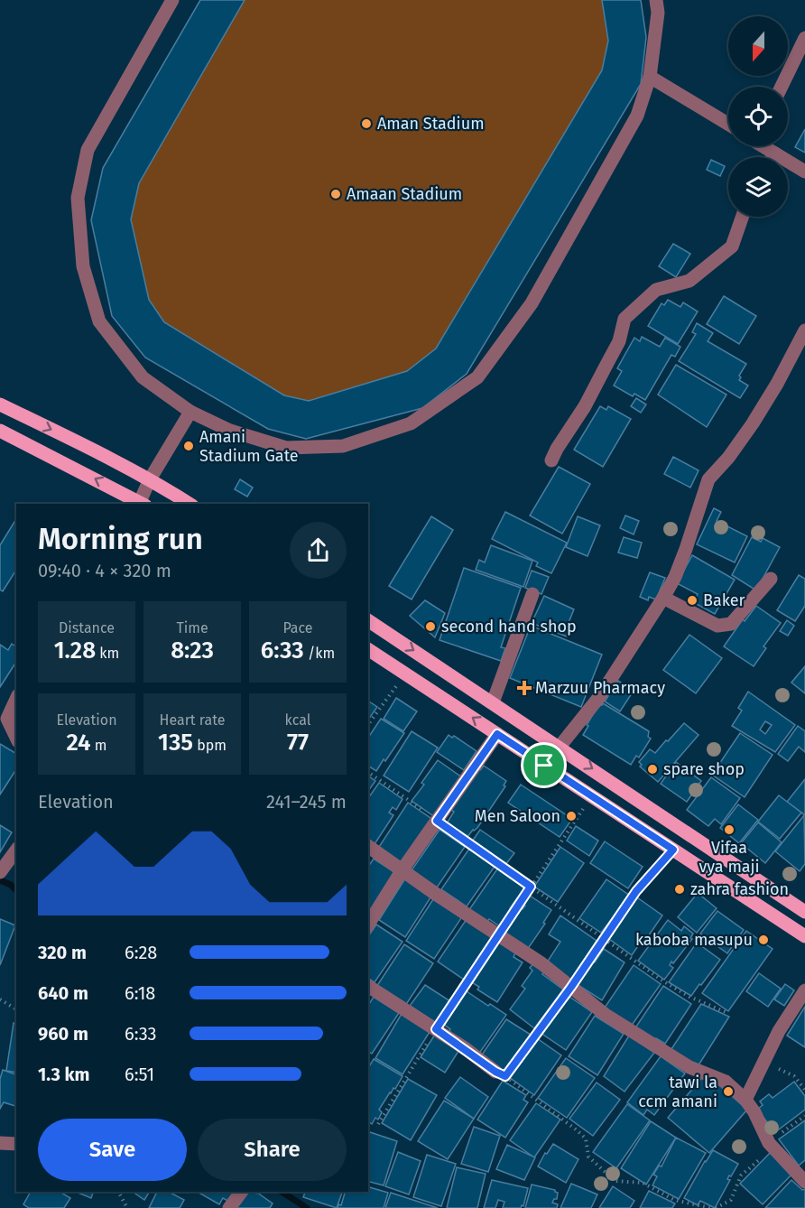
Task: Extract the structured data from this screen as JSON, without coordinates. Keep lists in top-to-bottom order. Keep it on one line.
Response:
{"places":{"other":["Aman Stadium","Amaan Stadium","Amani Stadium Gate","Baker","second hand shop","spare shop","Men Saloon","Vifaa vya maji","zahra fashion","kaboba masupu","tawi la ccm amani"],"health":["Marzuu Pharmacy"]},"north":"bottom","page":{"heading":["Morning run","09:40 · 4 × 320 m"],"stats":[["Distance","1.28 km"],["Time","8:23"],["Pace","6:33 /km"],["Elevation","24 m"],["Heart rate","135 bpm"],["kcal","77"]],"chart":["Elevation","241–245 m"],"list":[{"name":"320 m","note":"6:28"},{"name":"640 m","note":"6:18"},{"name":"960 m","note":"6:33"},{"name":"1.3 km","note":"6:51"}],"buttons":["Save","Share"]}}
